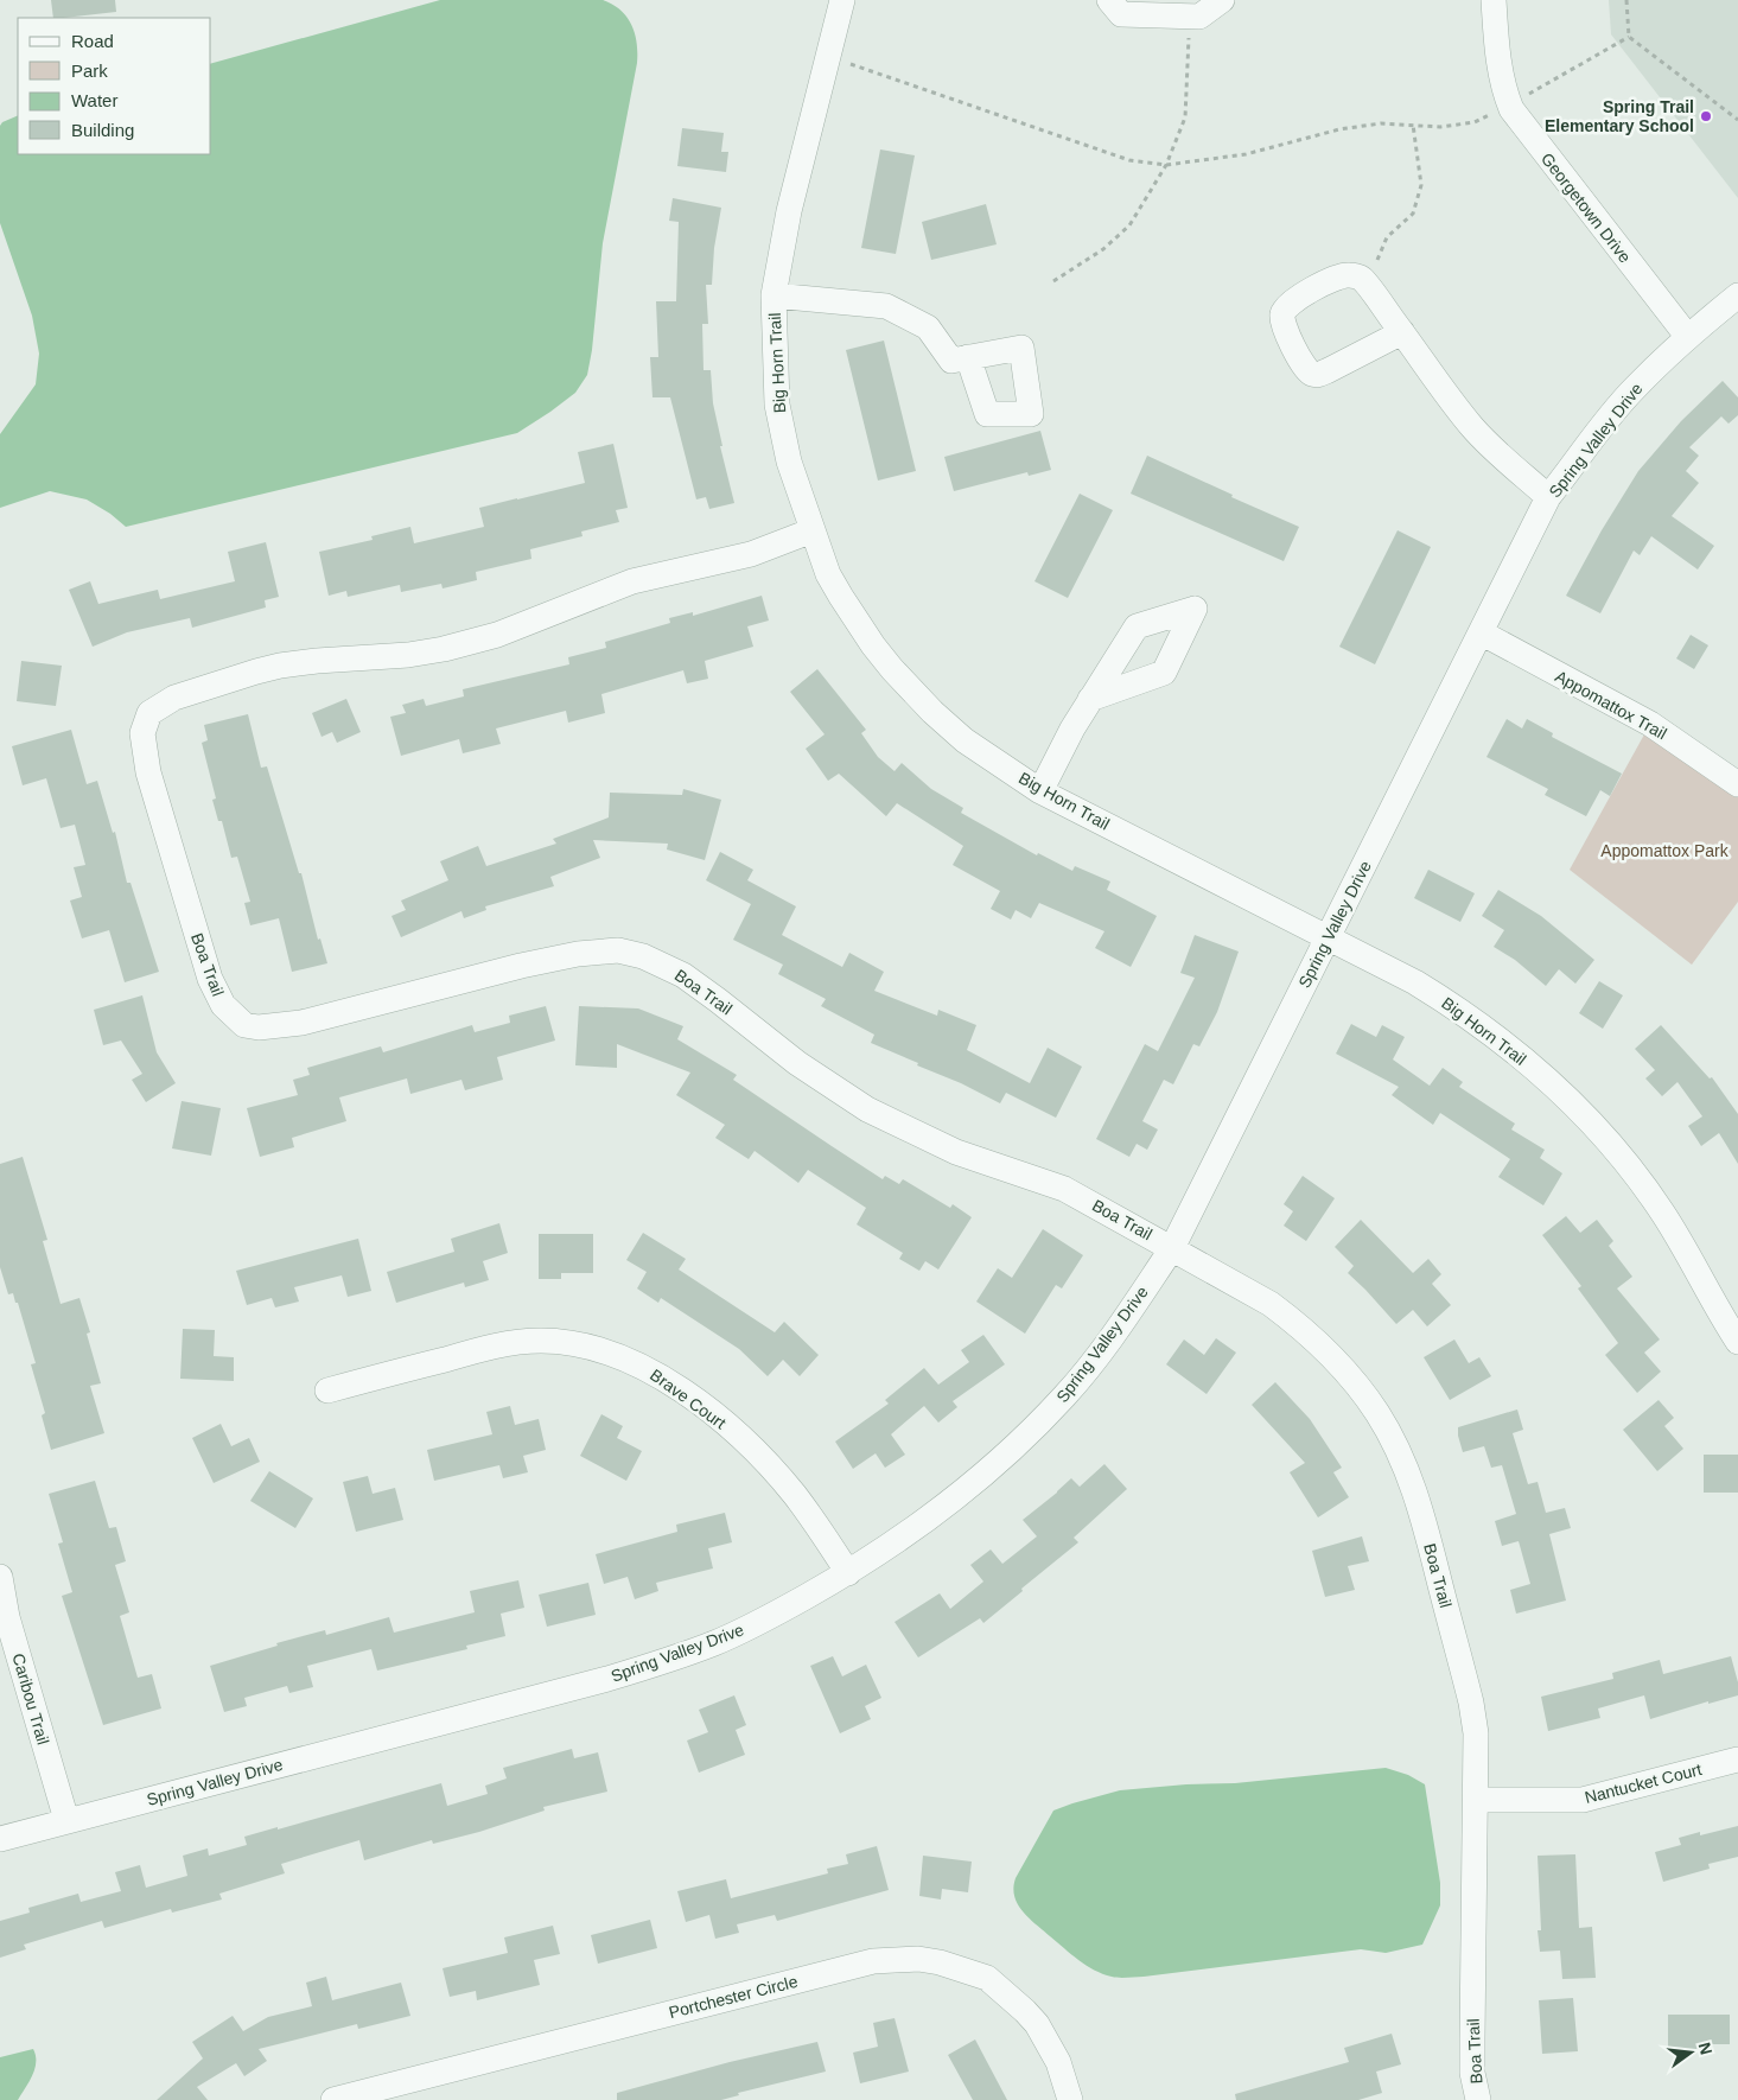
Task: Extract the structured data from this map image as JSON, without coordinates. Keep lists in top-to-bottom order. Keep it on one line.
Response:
{"streets":{"street":["Georgetown Drive","Big Horn Trail","Spring Valley Drive","Appomattox Trail","Boa Trail","Brave Court","Caribou Trail","Nantucket Court","Portchester Circle"]},"crossings":[["Georgetown Drive","Spring Valley Drive"],["Big Horn Trail","Spring Valley Drive"],["Big Horn Trail","Boa Trail"],["Spring Valley Drive","Appomattox Trail"],["Spring Valley Drive","Boa Trail"],["Spring Valley Drive","Brave Court"],["Spring Valley Drive","Caribou Trail"],["Boa Trail","Nantucket Court"]],"parks":["Appomattox Park"],"places":["Spring Trail Elementary School"],"legend":["Road","Park","Water","Building"],"north":"right"}
